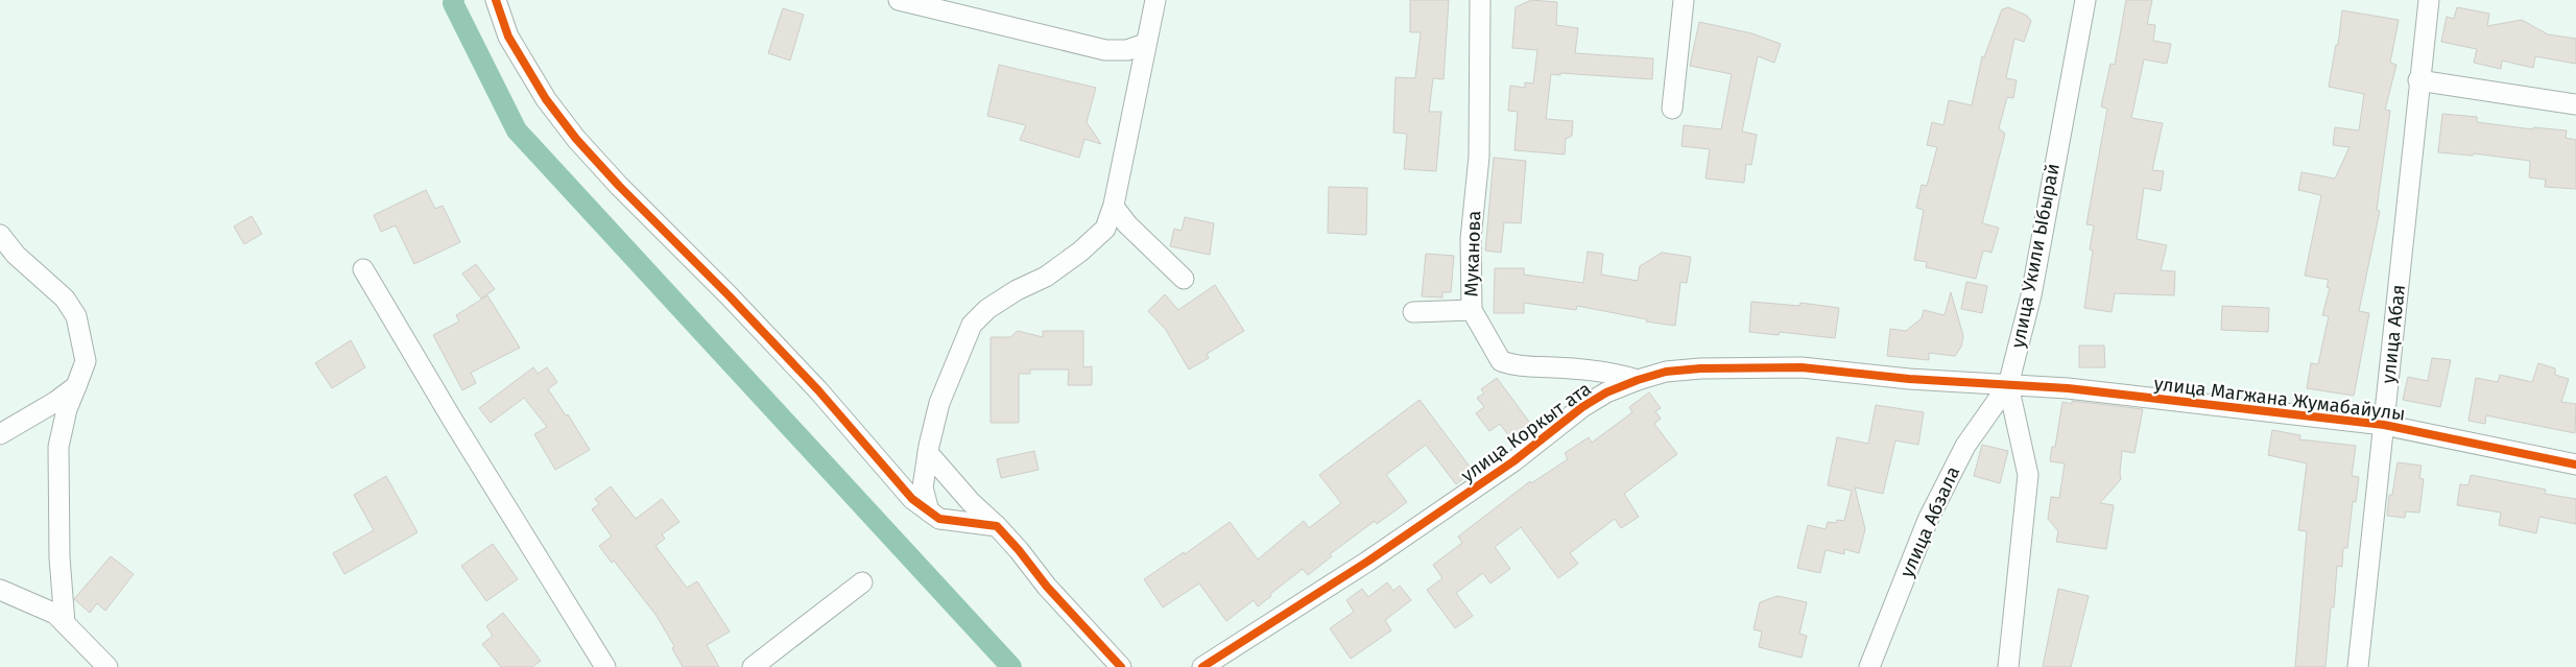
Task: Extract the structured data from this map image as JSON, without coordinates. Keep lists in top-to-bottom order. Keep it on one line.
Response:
{"streets":{"street":["Муканова","улица Укили Ыбырай","улица Абая","улица Магжана Жумабайулы","улица Коркыт ата","улица Абзала"]},"crossings":[["Муканова","улица Коркыт ата"],["улица Укили Ыбырай","улица Магжана Жумабайулы"],["улица Укили Ыбырай","улица Коркыт ата"],["улица Укили Ыбырай","улица Абзала"],["улица Абая","улица Магжана Жумабайулы"],["улица Магжана Жумабайулы","улица Коркыт ата"],["улица Магжана Жумабайулы","улица Абзала"],["улица Коркыт ата","улица Абзала"]]}
